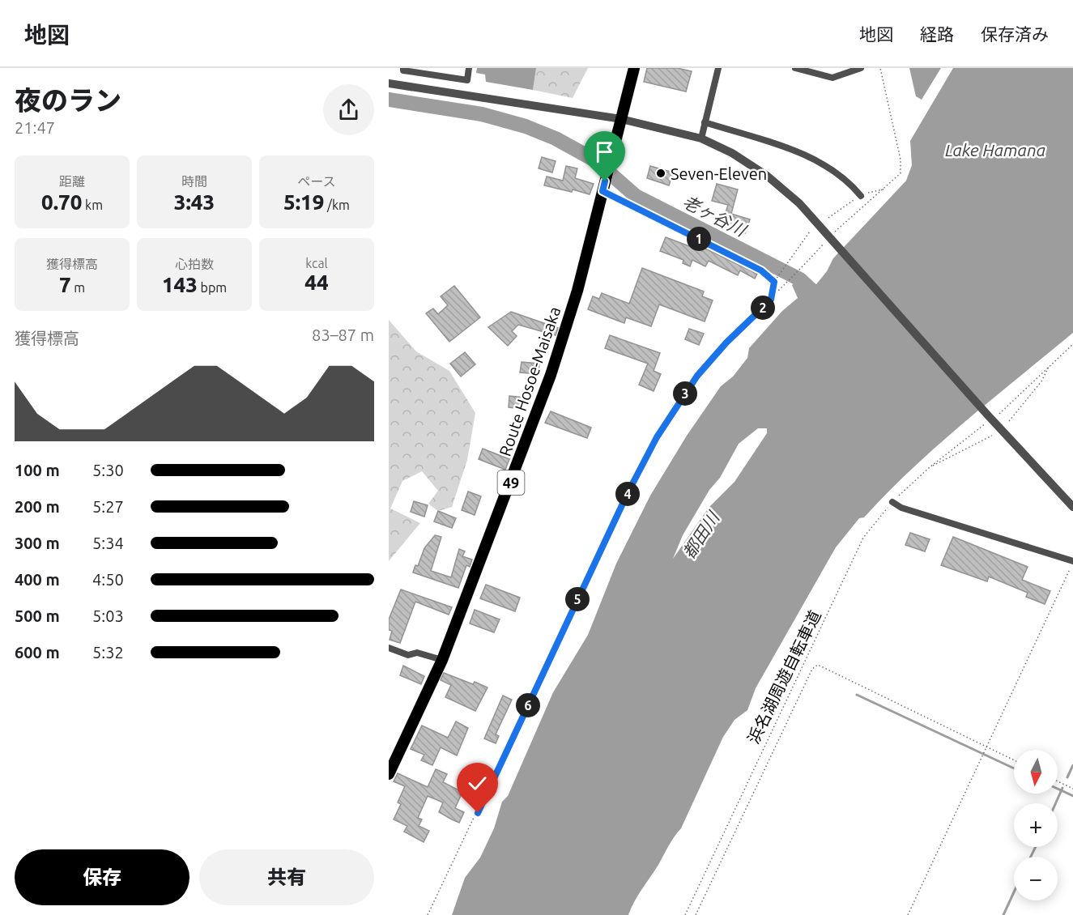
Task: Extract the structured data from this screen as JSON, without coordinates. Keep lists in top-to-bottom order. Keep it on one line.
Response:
{"streets":{"main road":["Route Hosoe-Maisaka","49"],"path":["浜名湖周遊自転車道"]},"water":["Lake Hamana","老ヶ谷川","都田川"],"places":["Seven-Eleven"],"north":"bottom","page":{"header":"地図","nav":["地図","経路","保存済み"],"heading":["夜のラン","21:47"],"stats":[["距離","0.70 km"],["時間","3:43"],["ペース","5:19 /km"],["獲得標高","7 m"],["心拍数","143 bpm"],["kcal","44"]],"pins":["1","2","3","4","5","6"],"chart":["獲得標高","83–87 m"],"list":[{"name":"100 m","note":"5:30"},{"name":"200 m","note":"5:27"},{"name":"300 m","note":"5:34"},{"name":"400 m","note":"4:50"},{"name":"500 m","note":"5:03"},{"name":"600 m","note":"5:32"}],"map_buttons":["+","−"],"buttons":["保存","共有"]}}
